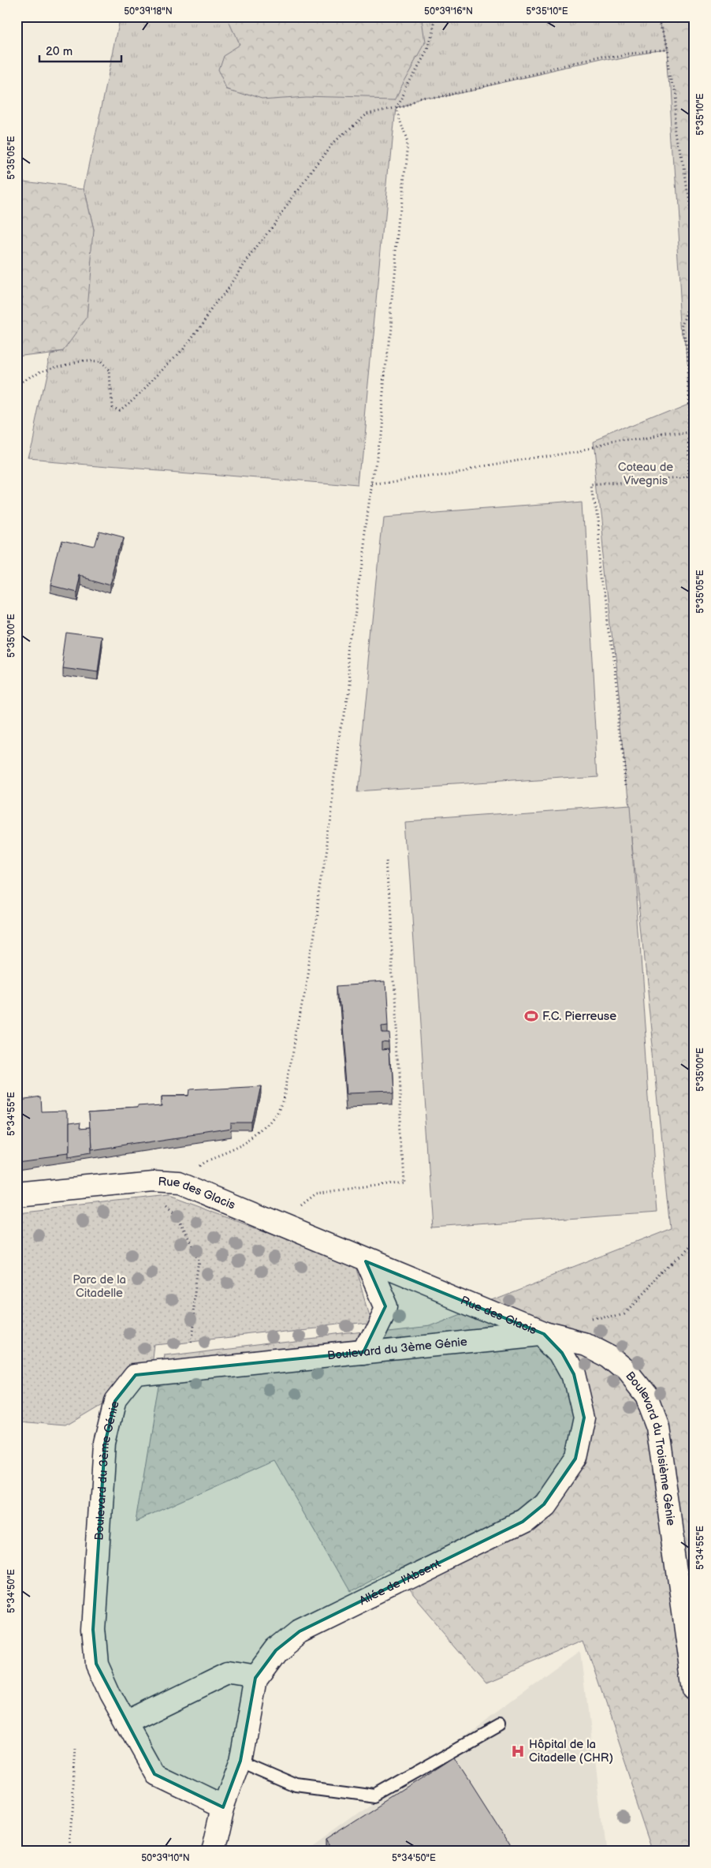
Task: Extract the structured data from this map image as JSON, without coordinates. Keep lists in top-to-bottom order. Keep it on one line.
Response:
{"streets":{"street":["Rue des Glacis","Boulevard du 3ème Génie","Boulevard du Troisième Génie","Allée de l'Absent"]},"crossings":[["Rue des Glacis","Boulevard du 3ème Génie"],["Rue des Glacis","Boulevard du Troisième Génie"],["Rue des Glacis","Allée de l'Absent"],["Boulevard du 3ème Génie","Boulevard du Troisième Génie"],["Boulevard du 3ème Génie","Allée de l'Absent"],["Boulevard du Troisième Génie","Allée de l'Absent"]],"parks":["Coteau de Vivegnis","Parc de la Citadelle"],"places":{"sports":["F.C. Pierreuse"],"hospital":["Hôpital de la Citadelle (CHR)"]},"scale_bar":"20 m","coordinates":["50°39'18\"N","50°39'16\"N","5°35'10\"E","5°35'05\"E","5°35'00\"E","5°34'55\"E","5°34'50\"E","50°39'10\"N"]}
